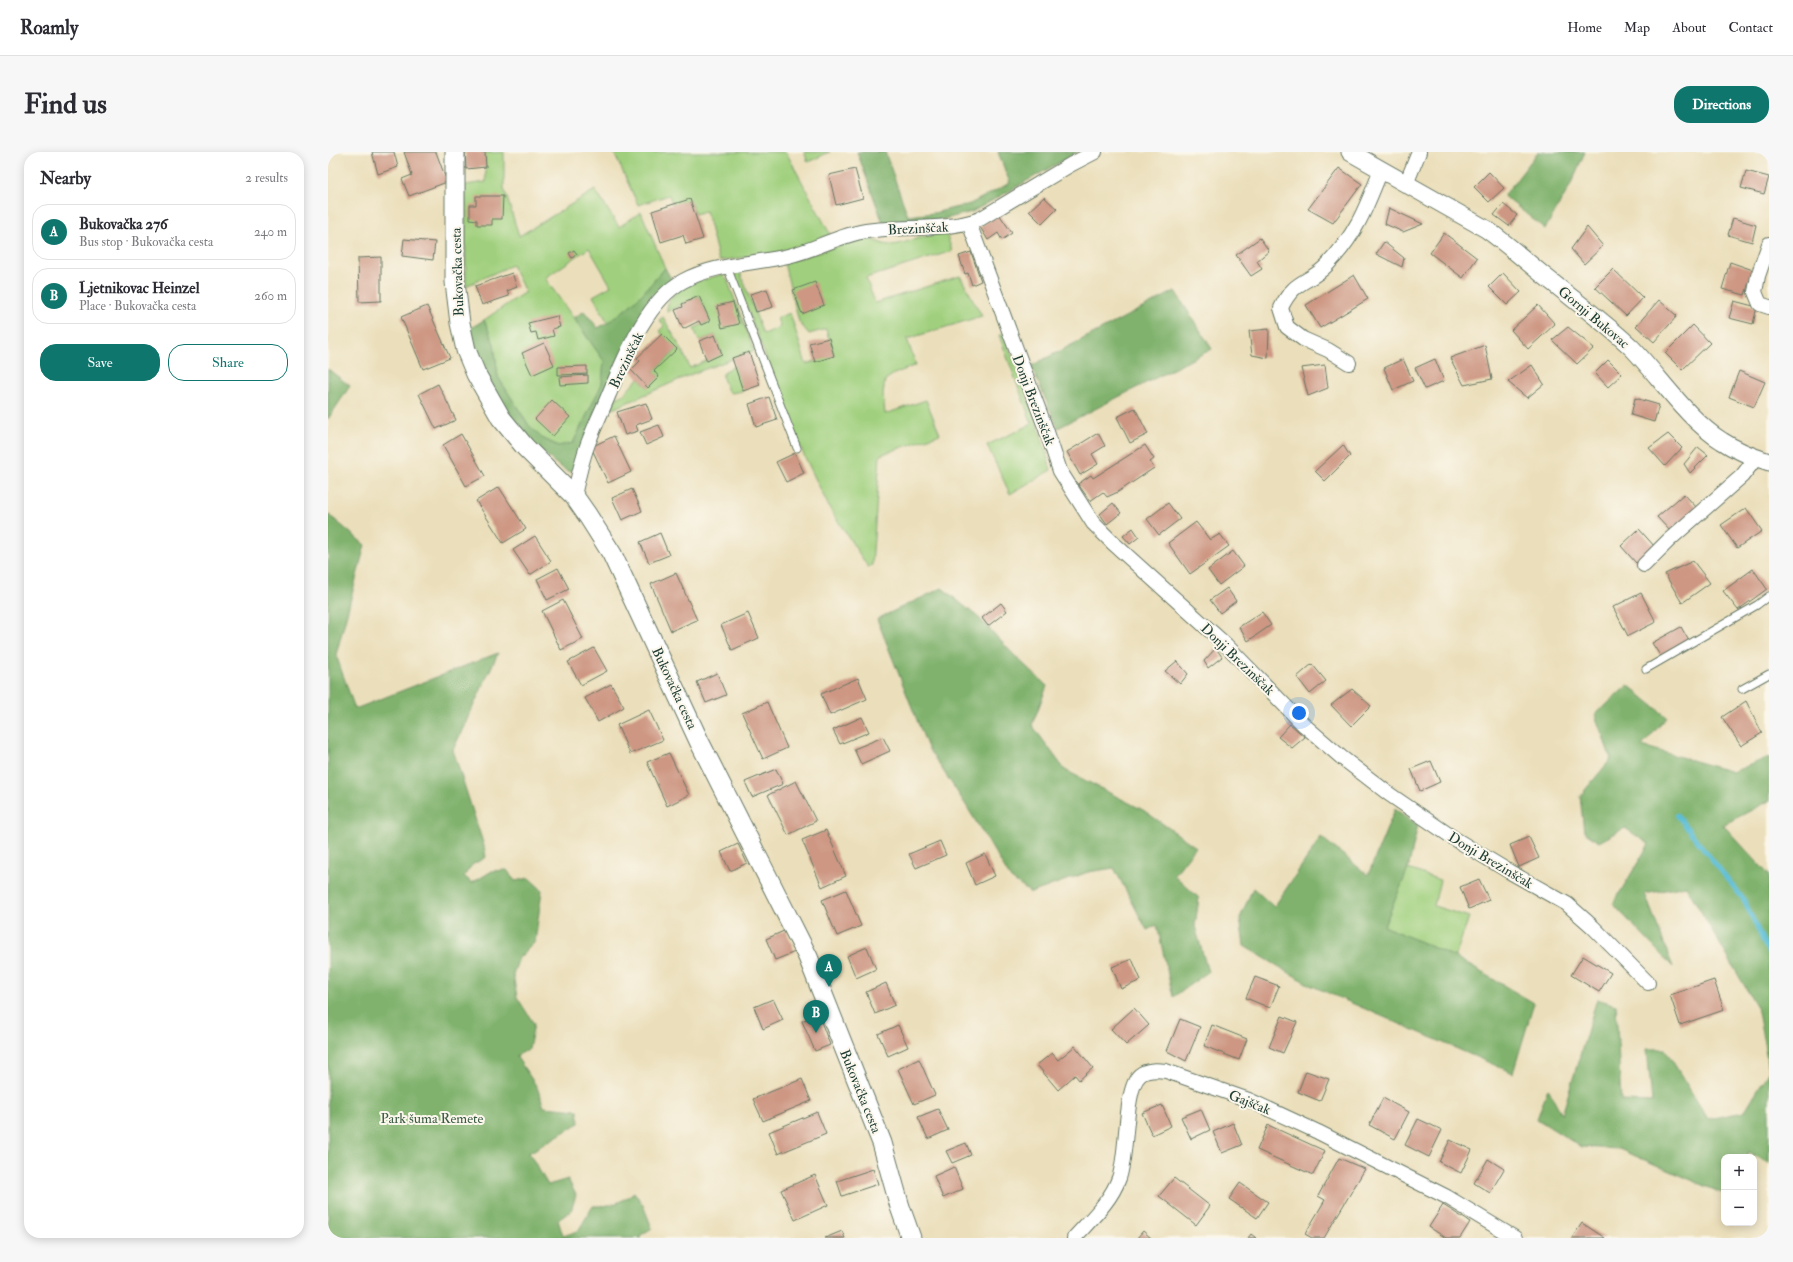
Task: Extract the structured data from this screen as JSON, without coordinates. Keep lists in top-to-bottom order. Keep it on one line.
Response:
{"streets":{"main road":["Bukovačka cesta"],"street":["Brezinščak","Gornji Bukovac","Donji Brezinščak","Gajščak"]},"crossings":[["Brezinščak","Bukovačka cesta"],["Brezinščak","Donji Brezinščak"]],"parks":["Park šuma Remete"],"page":{"header":"Roamly","nav":["Home","Map","About","Contact"],"buttons":["Directions",["Save","Share"]],"title":"Find us","heading":["Nearby","2 results"],"list":[{"mark":"A","name":"Bukovačka 276","note":"Bus stop · Bukovačka cesta","value":"240 m"},{"mark":"B","name":"Ljetnikovac Heinzel","note":"Place · Bukovačka cesta","value":"260 m"}],"pins":["A","B"],"map_buttons":["+","−"]}}
